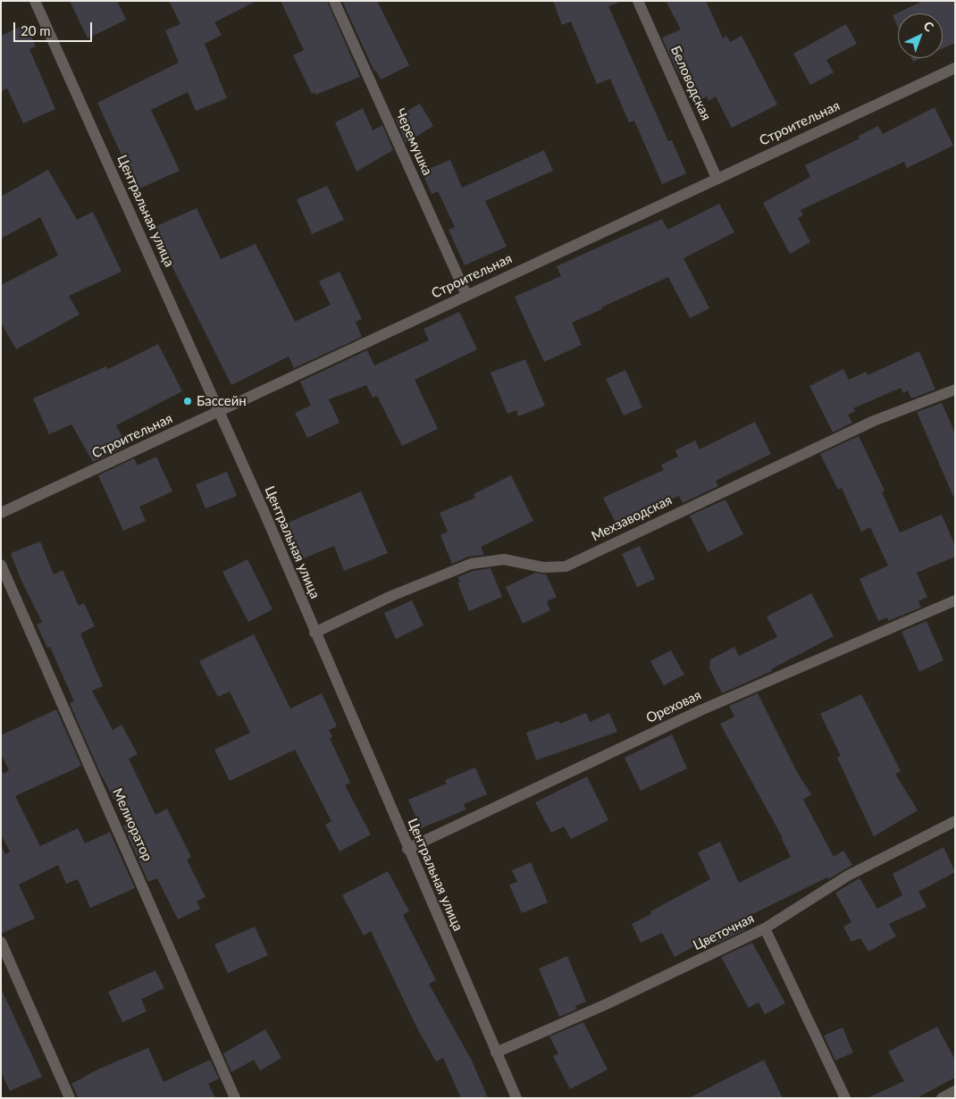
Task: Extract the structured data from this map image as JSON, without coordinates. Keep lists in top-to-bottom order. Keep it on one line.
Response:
{"streets":{"street":["Беловодская","Строительная","Черемушка","Центральная улица","Мехзаводская","Ореховая","Мелиоратор","Цветочная"]},"crossings":[["Беловодская","Строительная"],["Строительная","Черемушка"],["Строительная","Центральная улица"],["Центральная улица","Мехзаводская"],["Центральная улица","Ореховая"],["Центральная улица","Цветочная"]],"places":["Бассейн"],"scale_bar":"20 m","north":"top right"}
